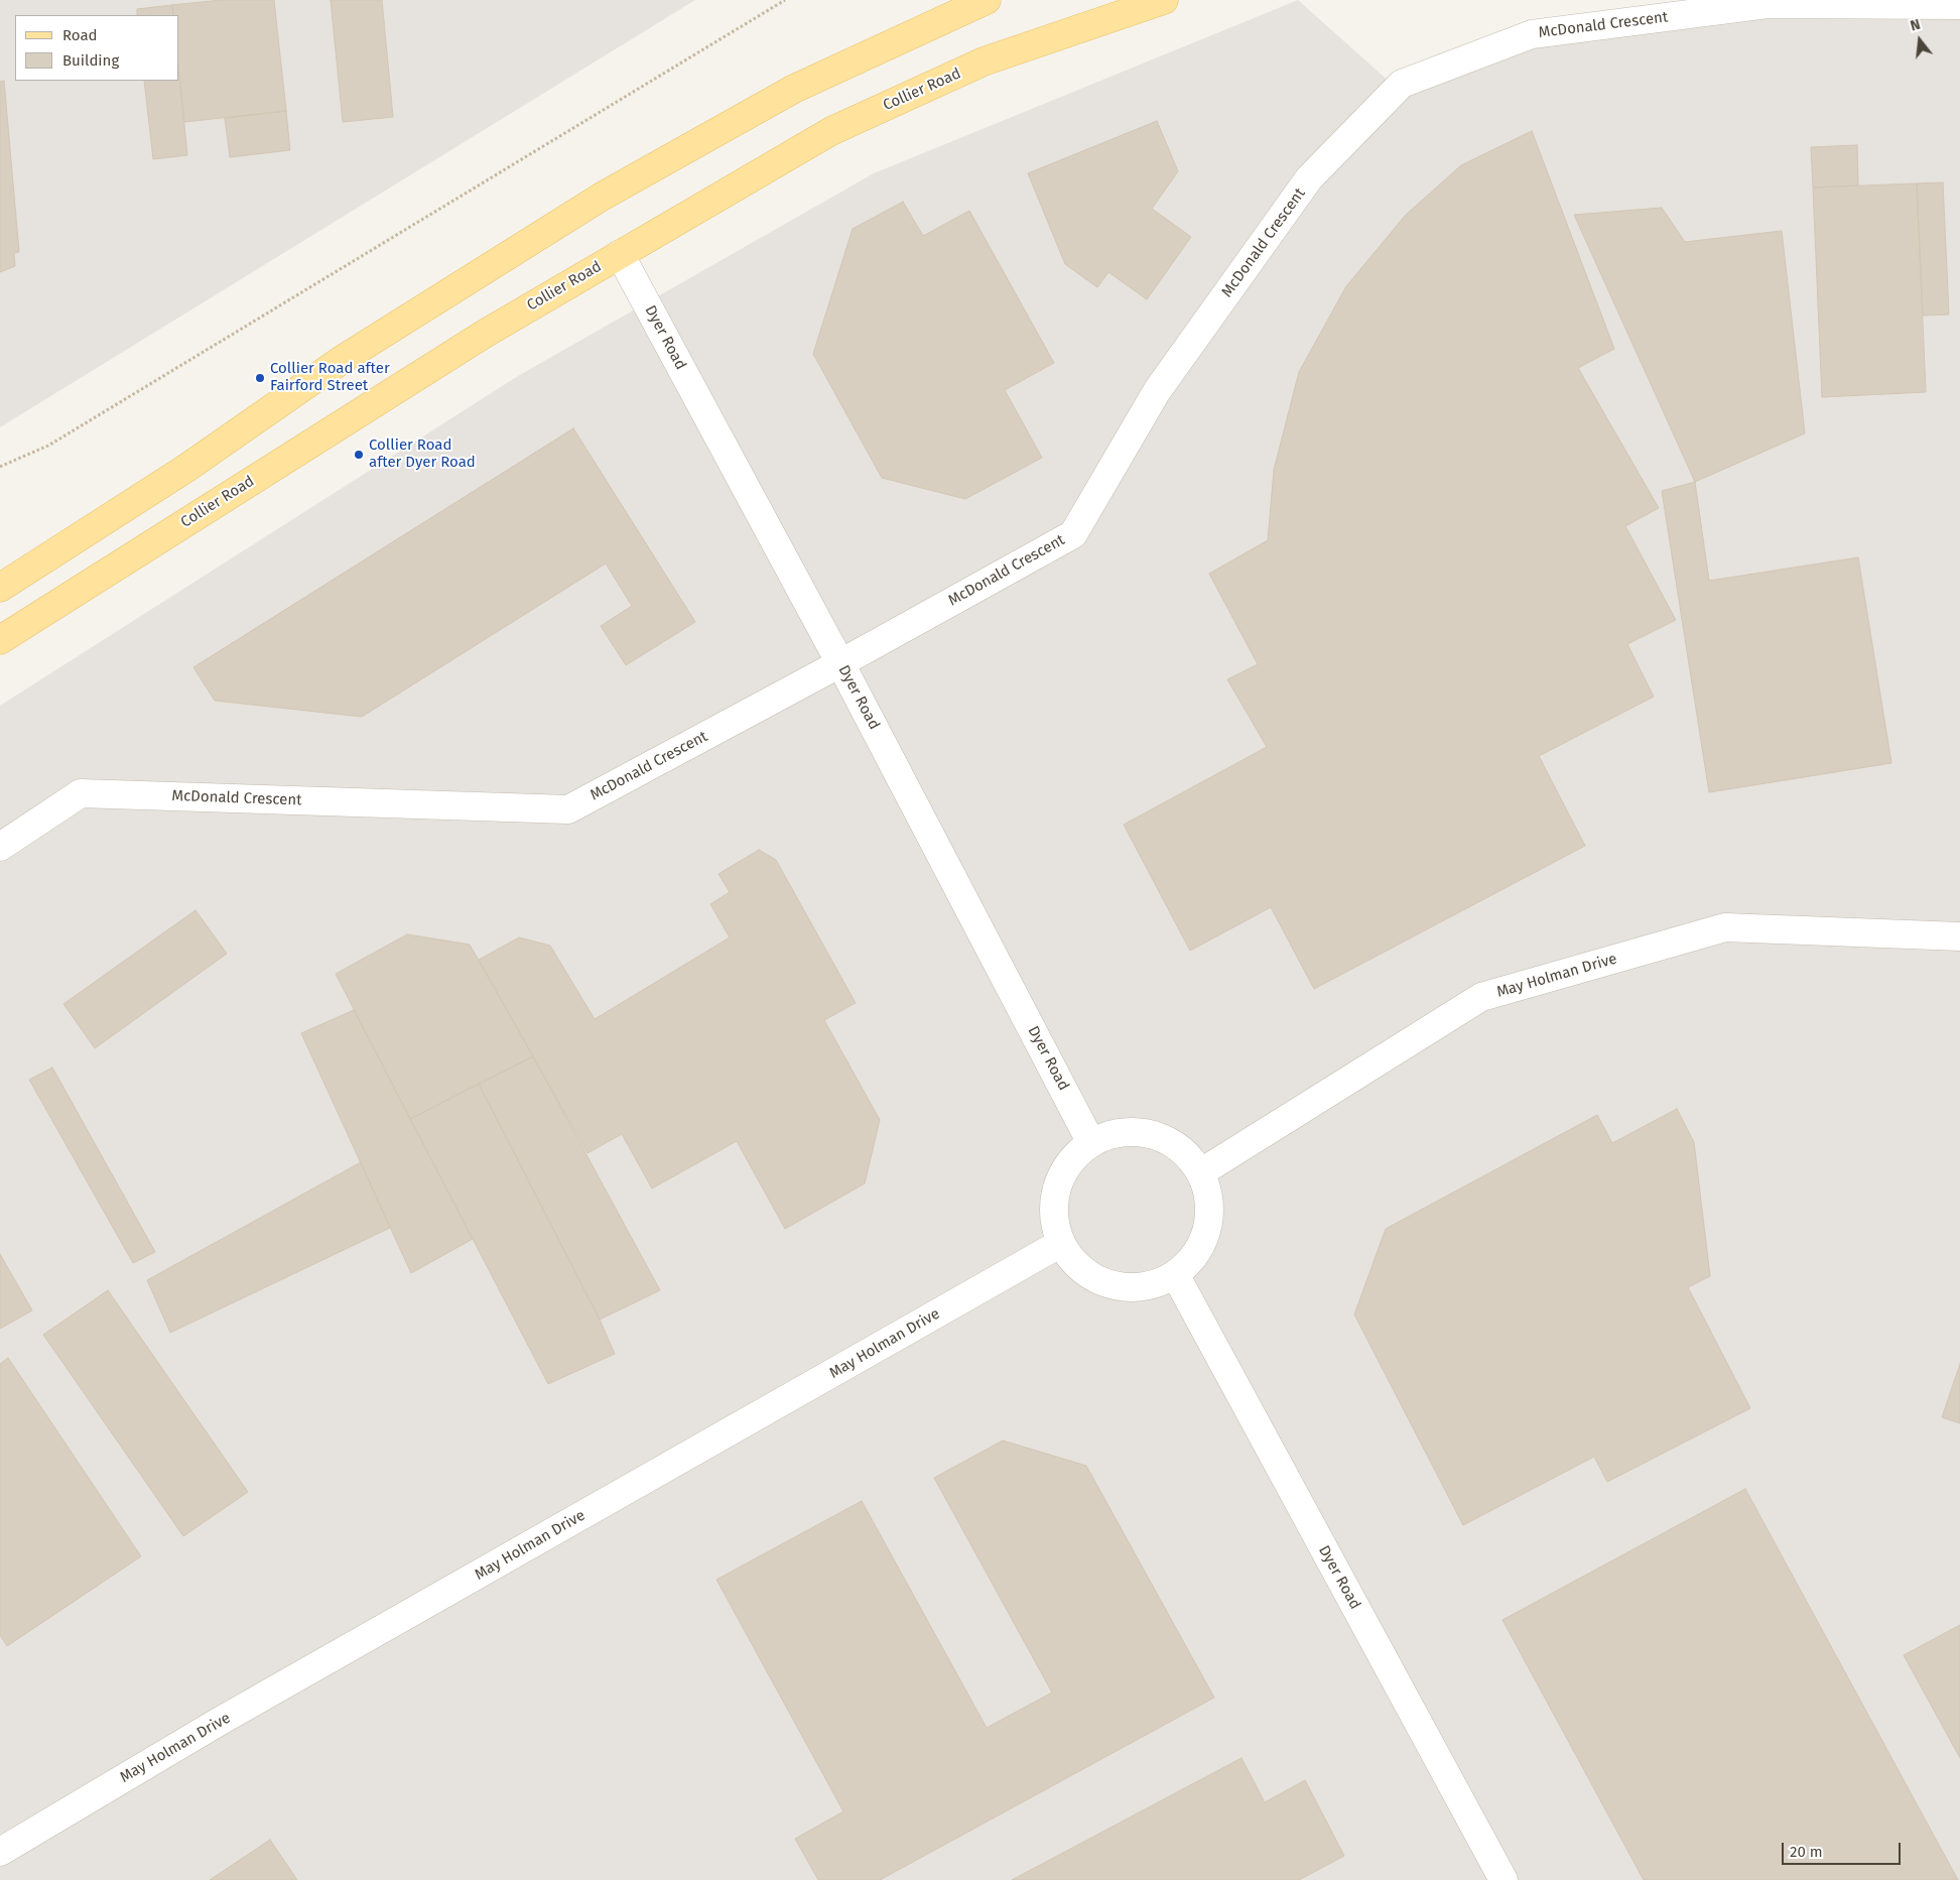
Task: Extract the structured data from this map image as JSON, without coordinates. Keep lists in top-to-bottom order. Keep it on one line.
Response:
{"streets":{"main road":["Collier Road"],"street":["McDonald Crescent","Dyer Road","May Holman Drive"]},"crossings":[["McDonald Crescent","Dyer Road"],["Collier Road","Dyer Road"],["Dyer Road","May Holman Drive"]],"places":["Collier Road after Fairford Street","Collier Road after Dyer Road"],"legend":["Road","Building"],"scale_bar":"20 m","north":"top"}
